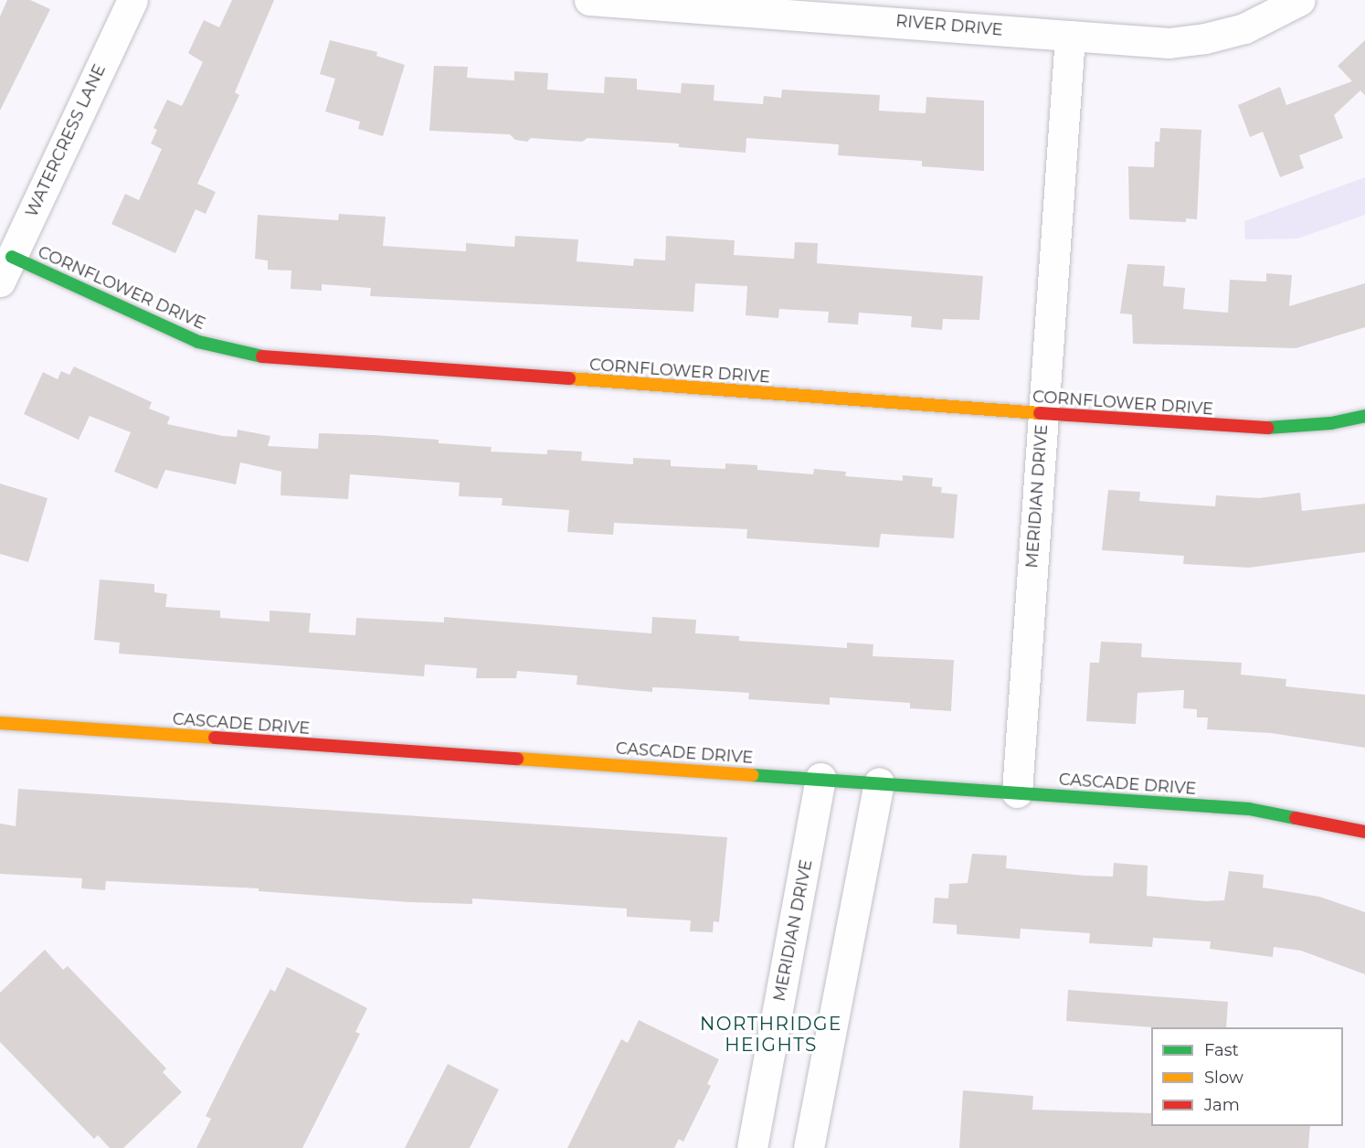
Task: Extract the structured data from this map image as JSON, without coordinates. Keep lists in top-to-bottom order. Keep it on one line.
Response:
{"streets":{"street":["RIVER DRIVE","WATERCRESS LANE","CORNFLOWER DRIVE","MERIDIAN DRIVE","CASCADE DRIVE"]},"crossings":[["RIVER DRIVE","MERIDIAN DRIVE"],["WATERCRESS LANE","CORNFLOWER DRIVE"],["CORNFLOWER DRIVE","MERIDIAN DRIVE"],["MERIDIAN DRIVE","CASCADE DRIVE"]],"districts":["NORTHRIDGE HEIGHTS"],"legend":["Fast","Slow","Jam"]}
